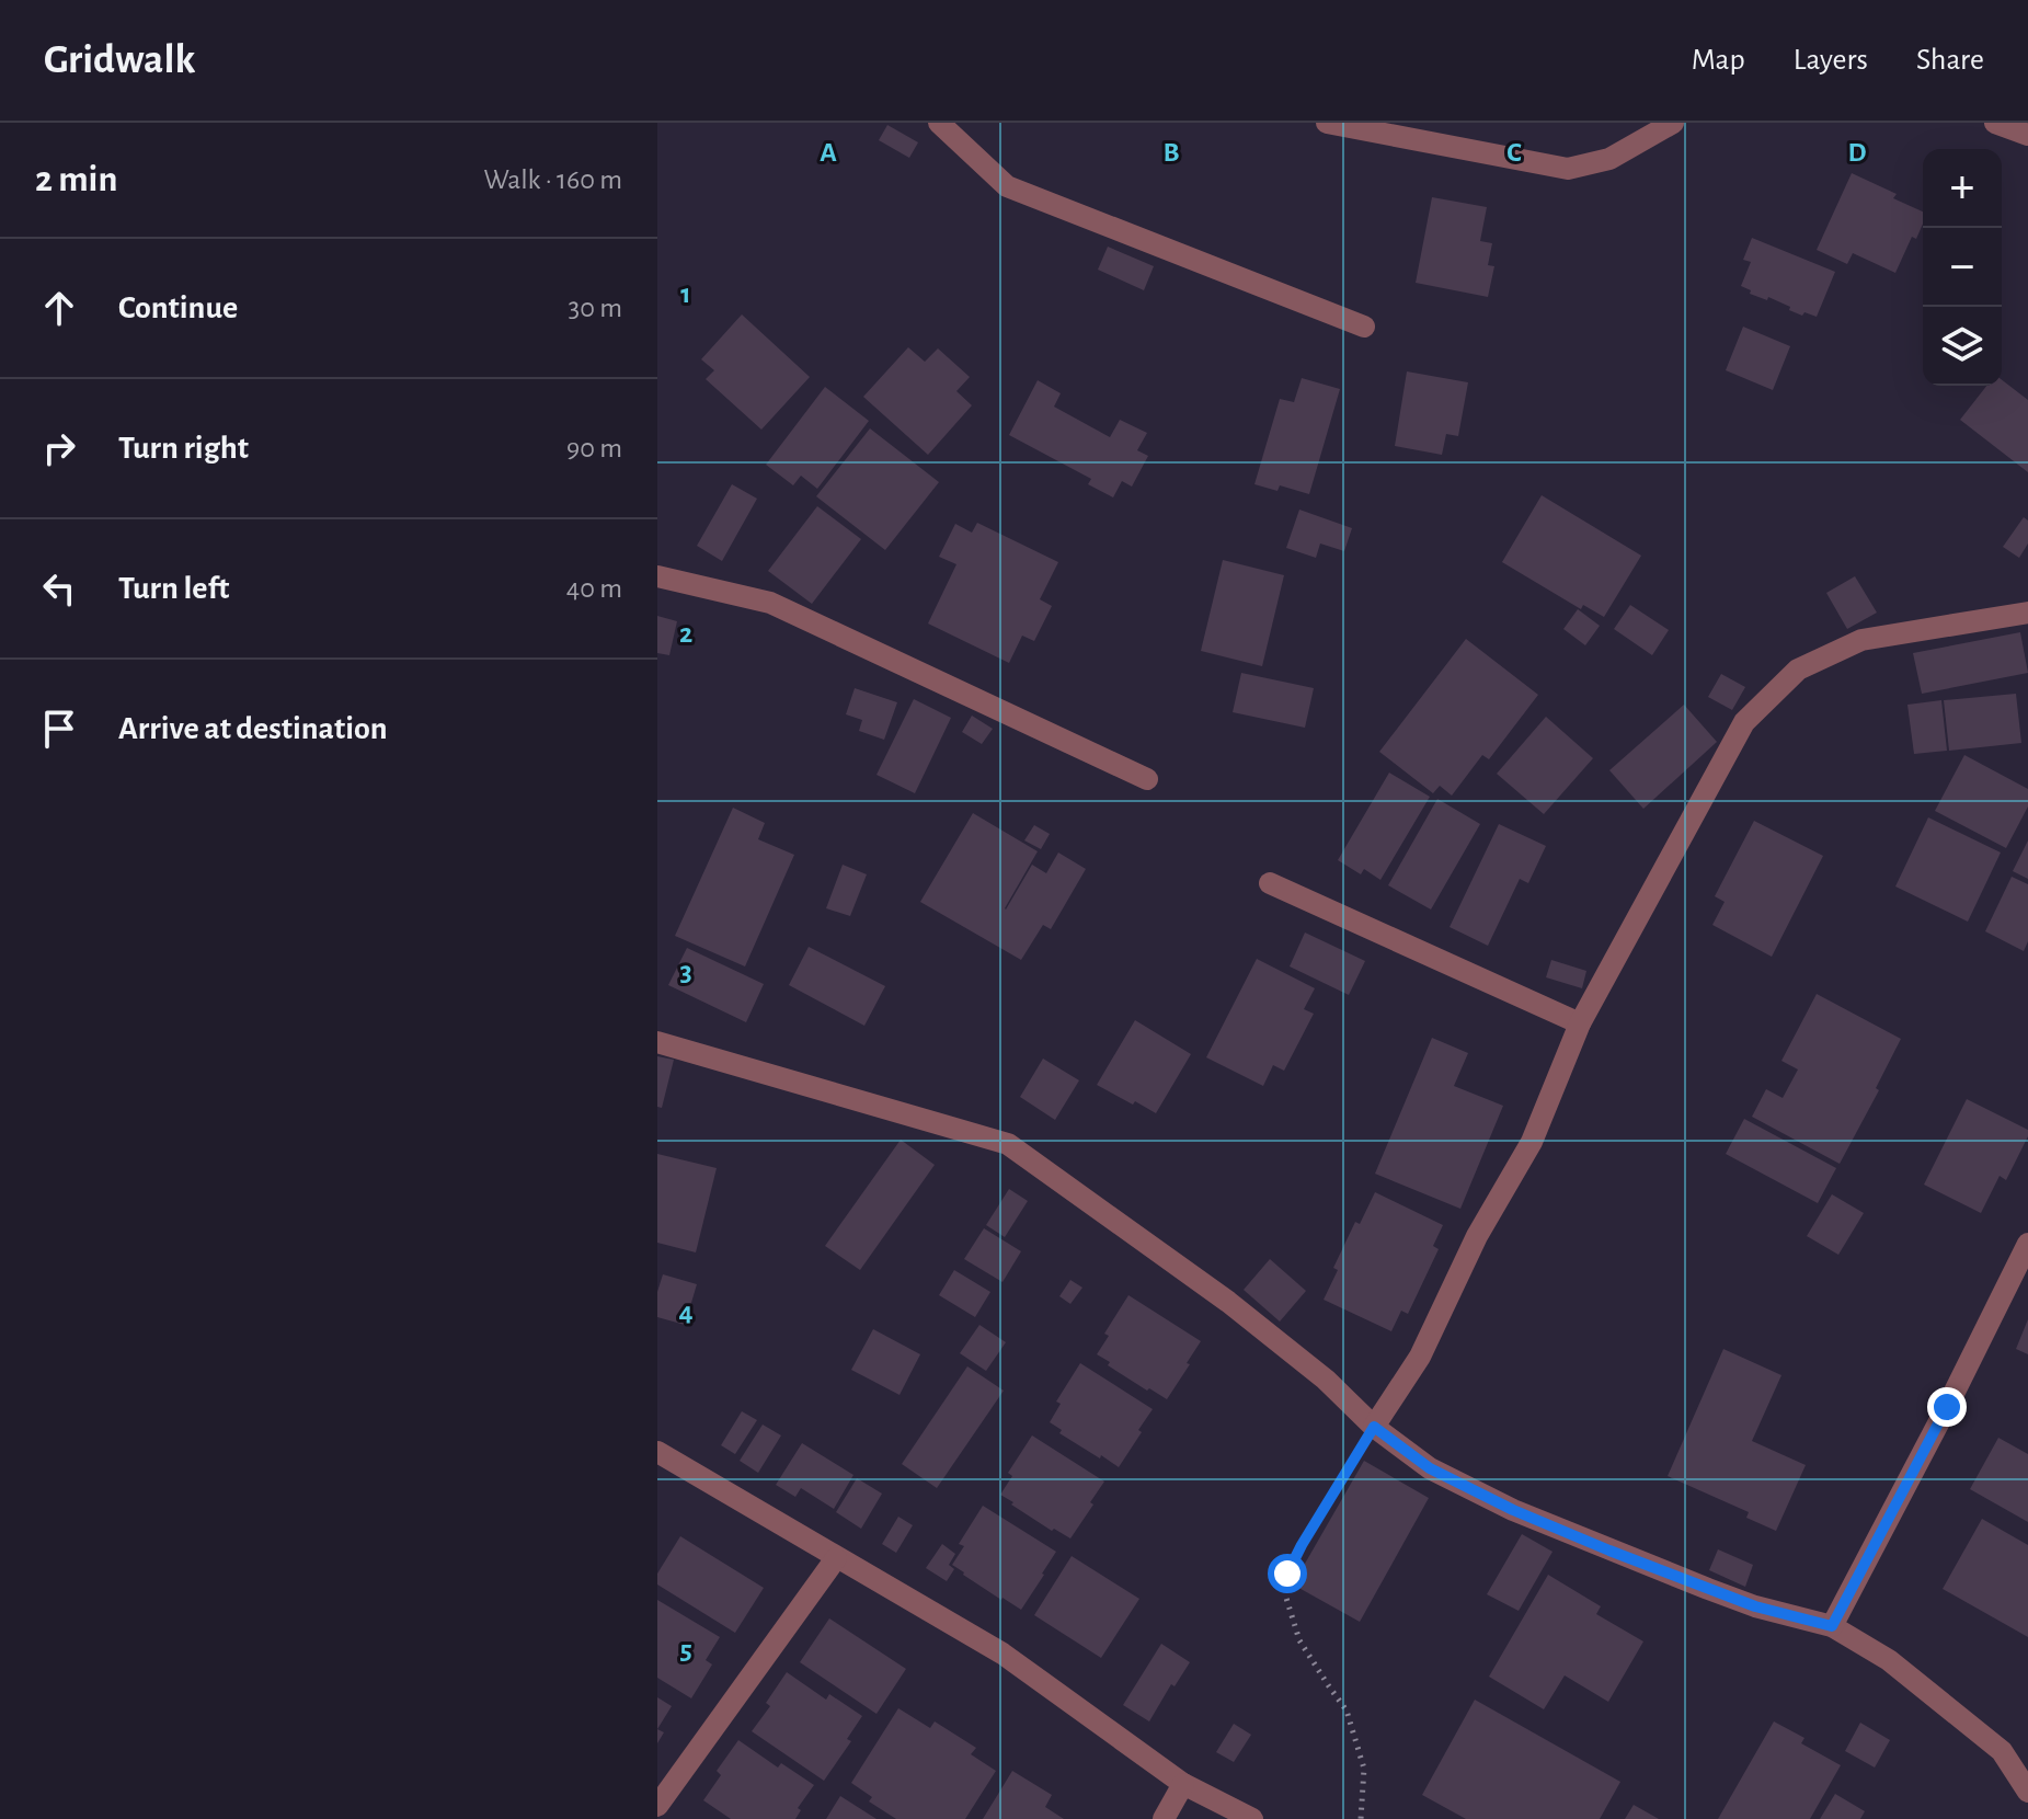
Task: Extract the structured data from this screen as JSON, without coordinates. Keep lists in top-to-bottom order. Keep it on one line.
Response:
{"page":{"header":"Gridwalk","nav":["Map","Layers","Share"],"heading":["2 min","Walk · 160 m"],"map_buttons":["+","−"],"list":[["Continue","30 m"],["Turn right","90 m"],["Turn left","40 m"],"Arrive at destination"]},"grid":{"columns":["A","B","C","D"],"rows":["1","2","3","4","5"]}}
